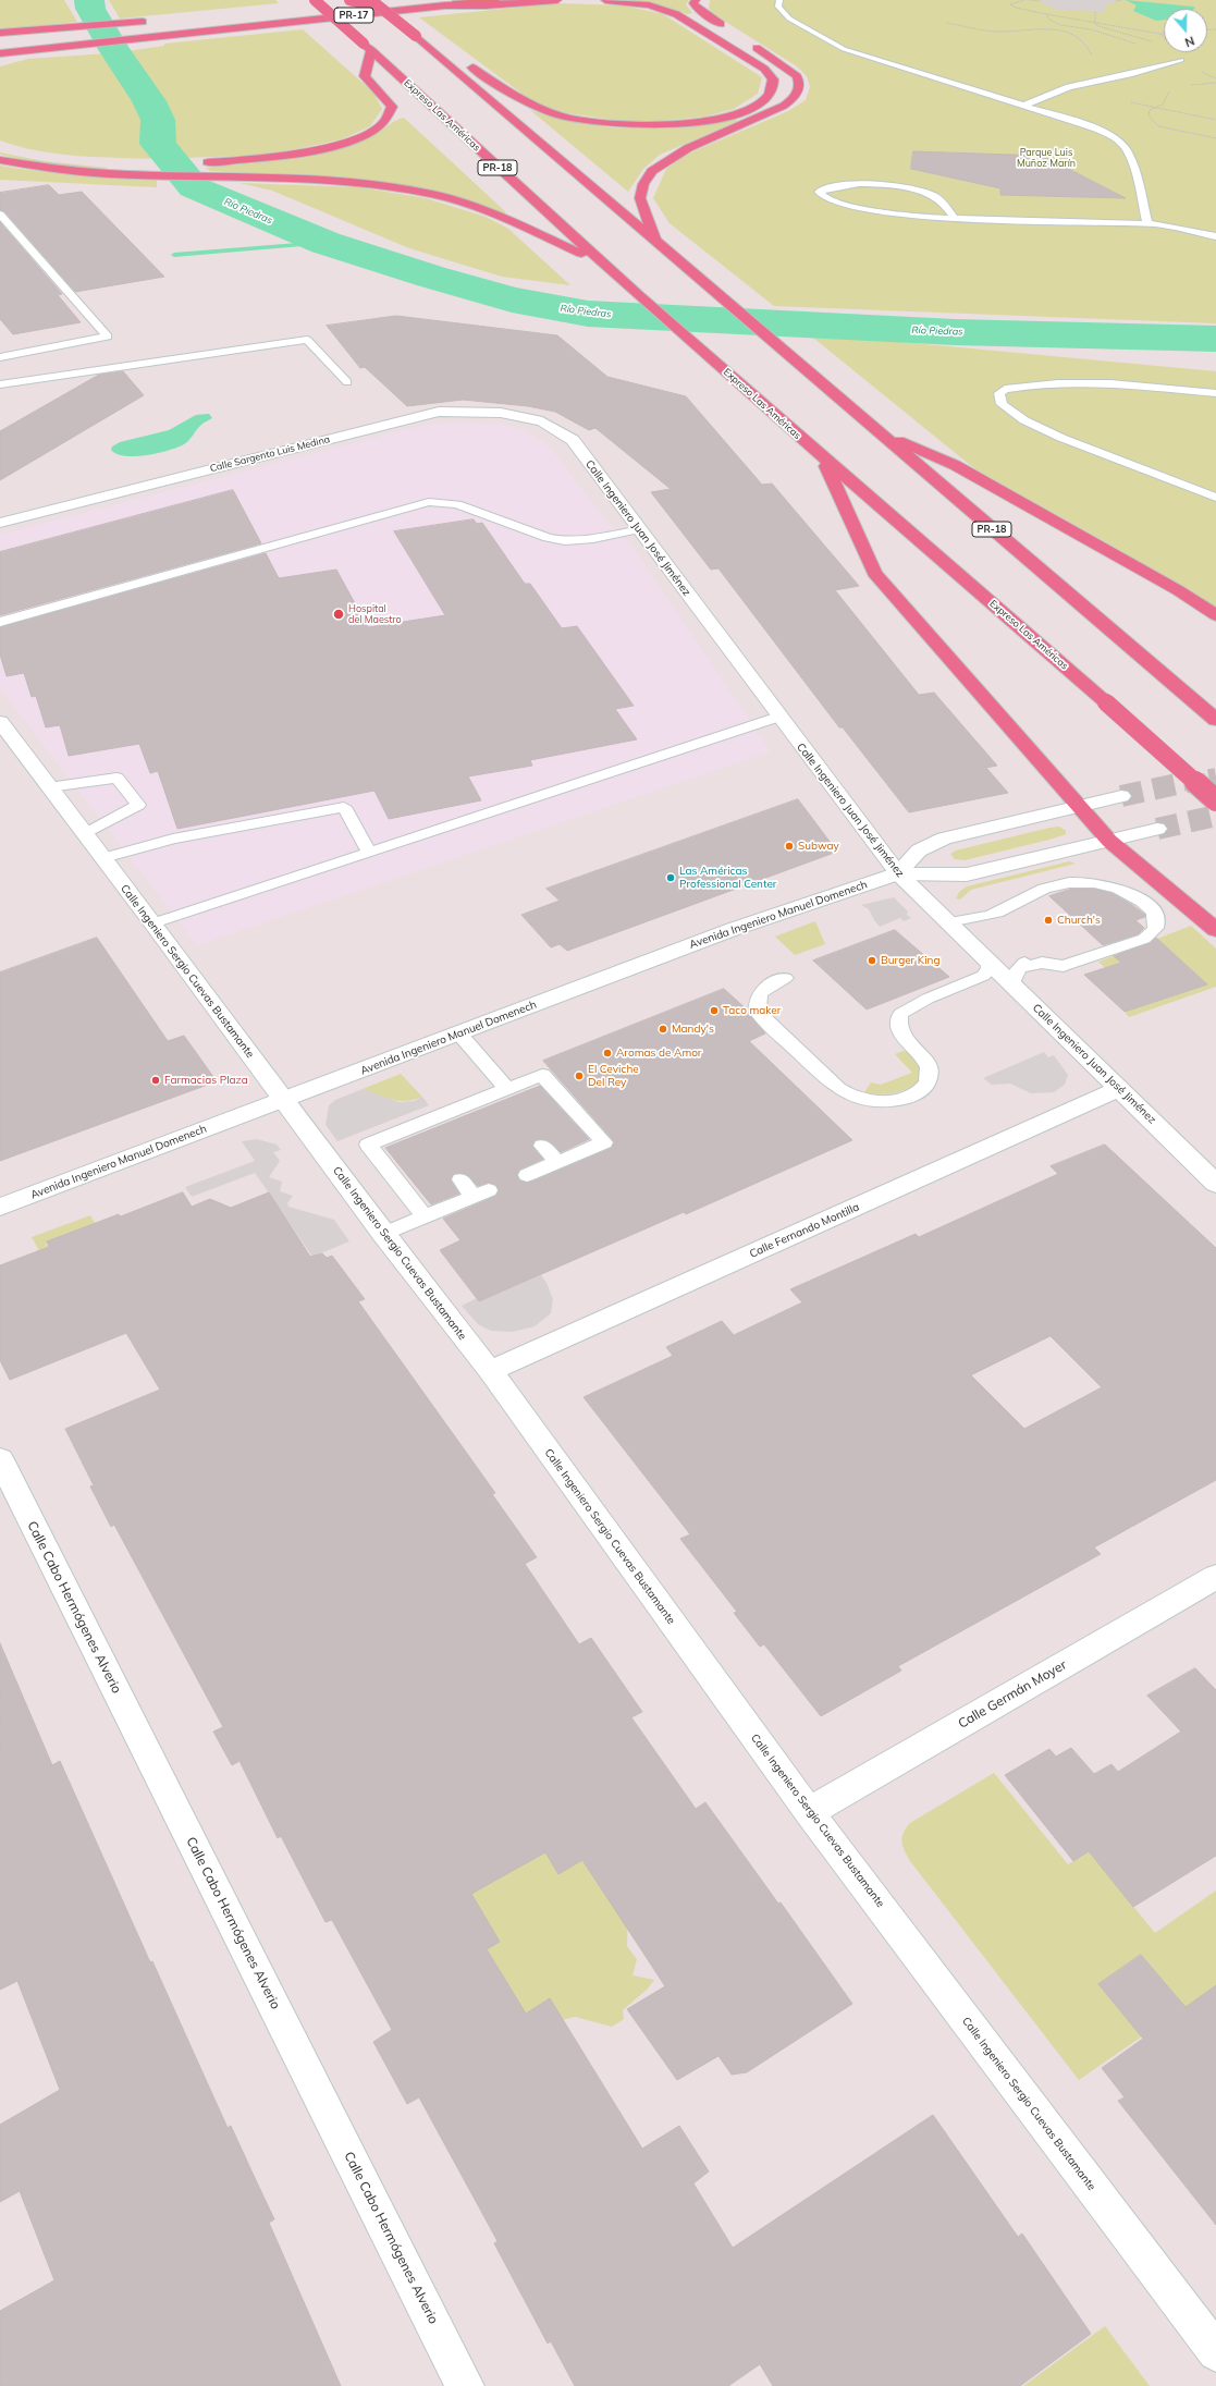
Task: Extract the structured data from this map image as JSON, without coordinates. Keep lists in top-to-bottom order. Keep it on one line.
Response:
{"streets":{"highway":["PR-17","Expreso Las Américas","PR-18"],"street":["Calle Sargento Luis Medina","Calle Ingeniero Juan José Jiménez","Avenida Ingeniero Manuel Domenech","Calle Ingeniero Sergio Cuevas Bustamante","Calle Fernando Montilla","Calle Cabo Hermógenes Alverio","Calle Germán Moyer"]},"crossings":[["PR-17","Expreso Las Américas"],["PR-17","PR-18"],["Calle Sargento Luis Medina","Calle Ingeniero Juan José Jiménez"],["Calle Ingeniero Juan José Jiménez","Avenida Ingeniero Manuel Domenech"],["Calle Ingeniero Juan José Jiménez","Calle Fernando Montilla"],["Avenida Ingeniero Manuel Domenech","Calle Ingeniero Sergio Cuevas Bustamante"],["Calle Ingeniero Sergio Cuevas Bustamante","Calle Fernando Montilla"],["Calle Ingeniero Sergio Cuevas Bustamante","Calle Germán Moyer"]],"water":["Río Piedras"],"parks":["Parque Luis Muñoz Marín"],"places":["Hospital del Maestro","Subway","Las Américas Professional Center","Church's","Burger King","Taco maker","Mandy's","Aromas de Amor","El Ceviche Del Rey","Farmacias Plaza"],"north":"bottom"}
